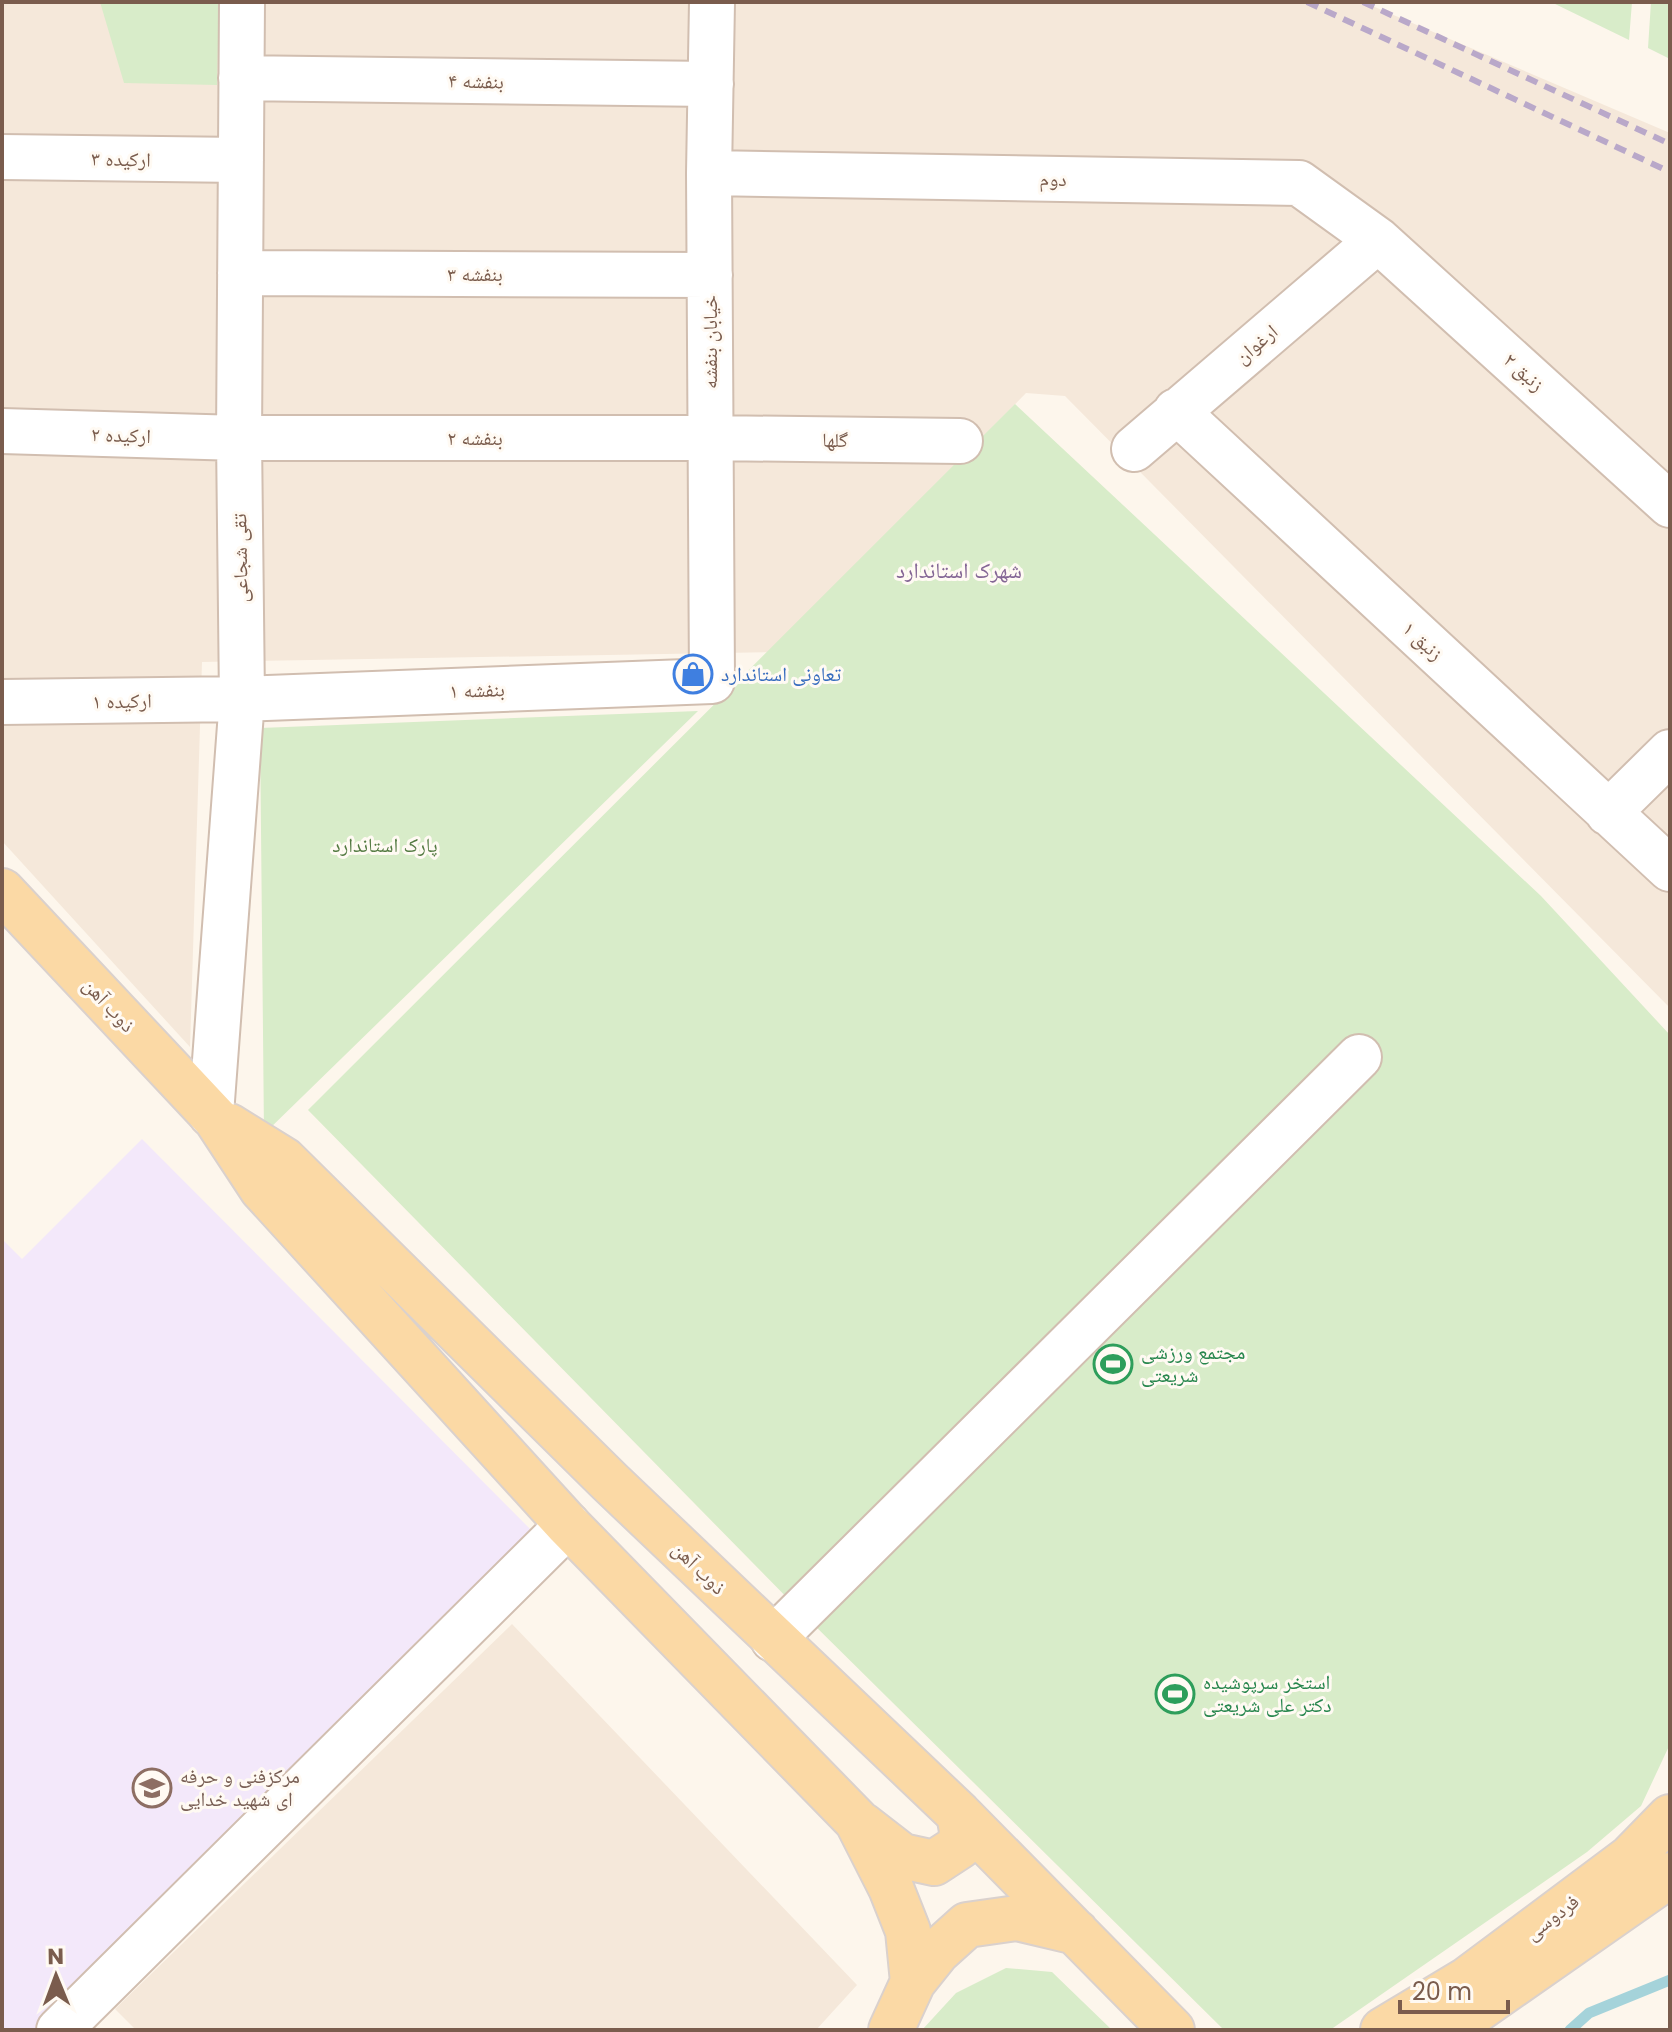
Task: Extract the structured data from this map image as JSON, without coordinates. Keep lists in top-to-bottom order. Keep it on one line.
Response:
{"streets":{"main road":["ذوب آهن","فردوسی"],"street":["بنفشه ۴","ارکیده ۳","دوم","بنفشه ۳","خیابان بنفشه","ارغوان","زنبق ۲","ارکیده ۲","بنفشه ۲","گلها","تقی شجاعی","زنبق ۱","بنفشه ۱","ارکیده ۱"]},"crossings":[["بنفشه ۴","خیابان بنفشه"],["بنفشه ۴","تقی شجاعی"],["ارکیده ۳","تقی شجاعی"],["دوم","خیابان بنفشه"],["دوم","ارغوان"],["دوم","زنبق ۲"],["بنفشه ۳","خیابان بنفشه"],["بنفشه ۳","تقی شجاعی"],["خیابان بنفشه","بنفشه ۲"],["خیابان بنفشه","گلها"],["خیابان بنفشه","بنفشه ۱"],["ارغوان","زنبق ۲"],["ارغوان","زنبق ۱"],["ارکیده ۲","بنفشه ۲"],["ارکیده ۲","تقی شجاعی"],["بنفشه ۲","گلها"],["بنفشه ۲","تقی شجاعی"],["تقی شجاعی","بنفشه ۱"],["تقی شجاعی","ارکیده ۱"],["تقی شجاعی","ذوب آهن"],["بنفشه ۱","ارکیده ۱"]],"districts":["شهرک استاندارد"],"parks":["پارک استاندارد"],"places":{"shop":["تعاونی استاندارد"],"sports":["مجتمع ورزشی شریعتی","استخر سرپوشیده دکتر علی شریعتی"],"school or university":["مرکزفنی و حرفه ای شهید خدایی"]},"scale_bar":"20 m","north":"top"}
